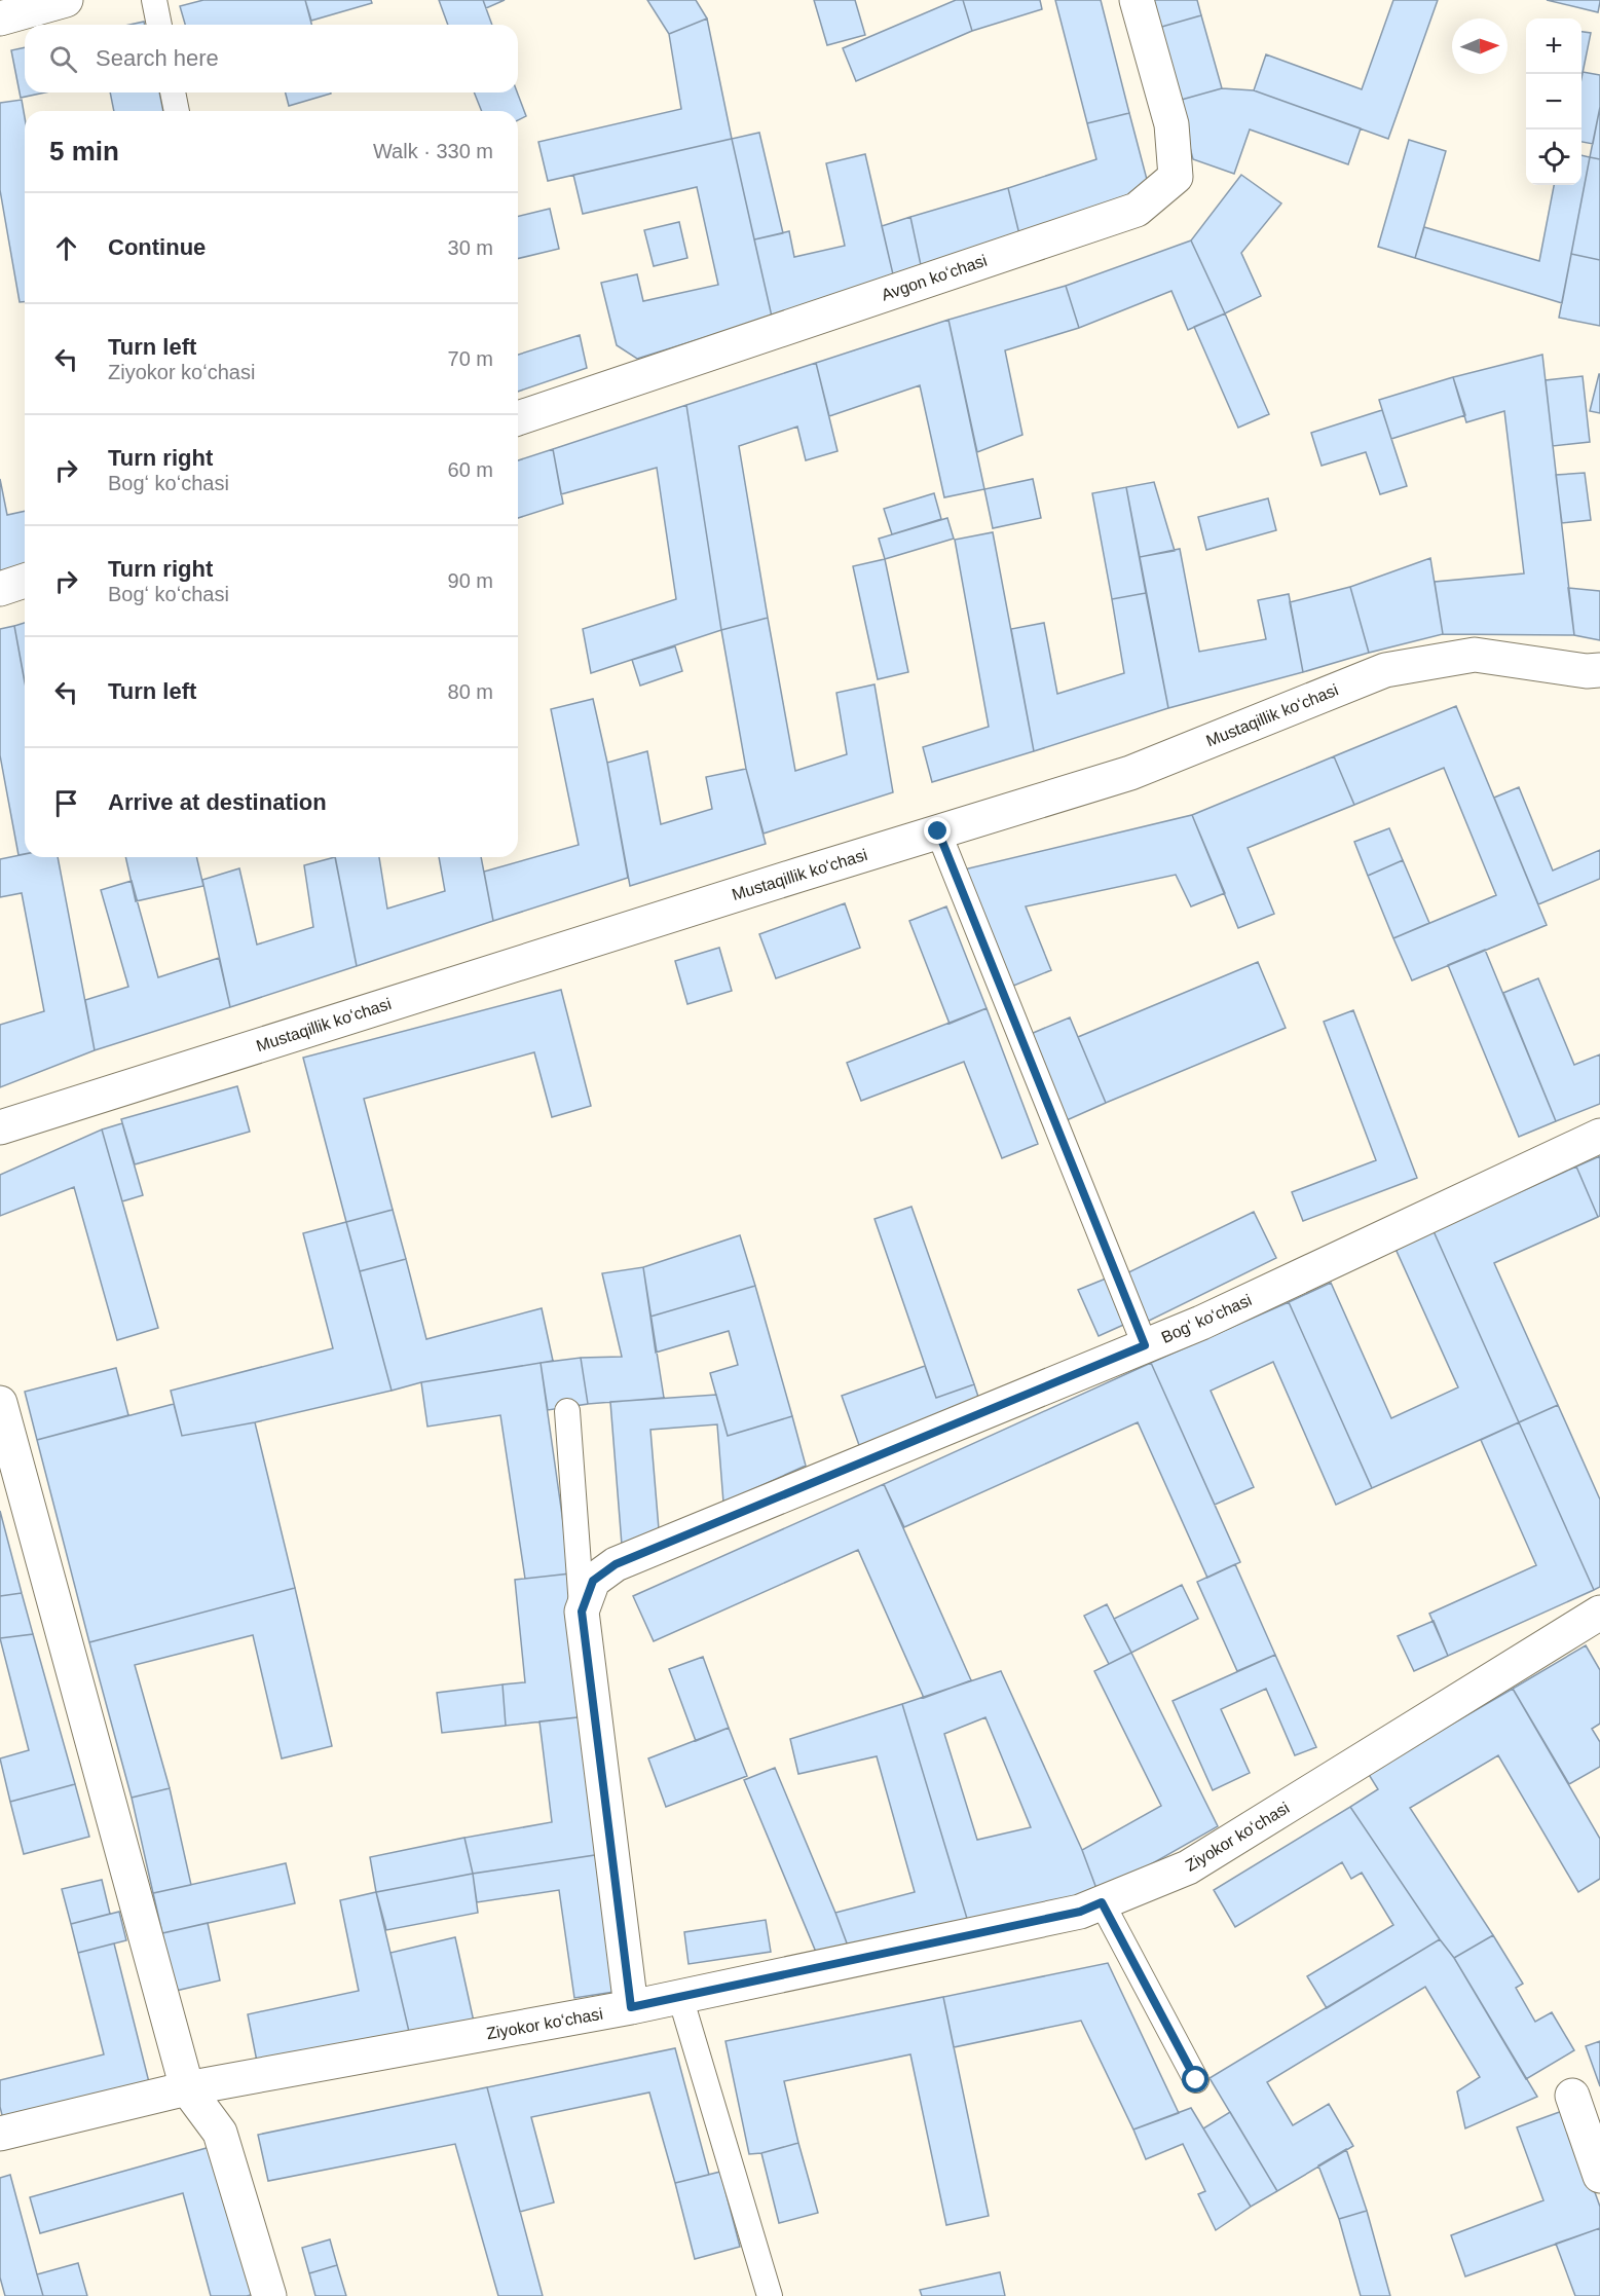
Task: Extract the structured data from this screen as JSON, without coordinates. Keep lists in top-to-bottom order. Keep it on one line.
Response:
{"streets":{"street":["Avgon koʻchasi","Mustaqillik koʻchasi","Bogʻ koʻchasi","Ziyokor koʻchasi"]},"crossings":[["Bogʻ koʻchasi","Ziyokor koʻchasi"]],"north":"right","page":{"map_buttons":["+","−"],"search":"Search here","heading":["5 min","Walk · 330 m"],"list":[["Continue","30 m"],["Turn left","Ziyokor koʻchasi","70 m"],["Turn right","Bogʻ koʻchasi","60 m"],["Turn right","Bogʻ koʻchasi","90 m"],["Turn left","80 m"],"Arrive at destination"]}}
